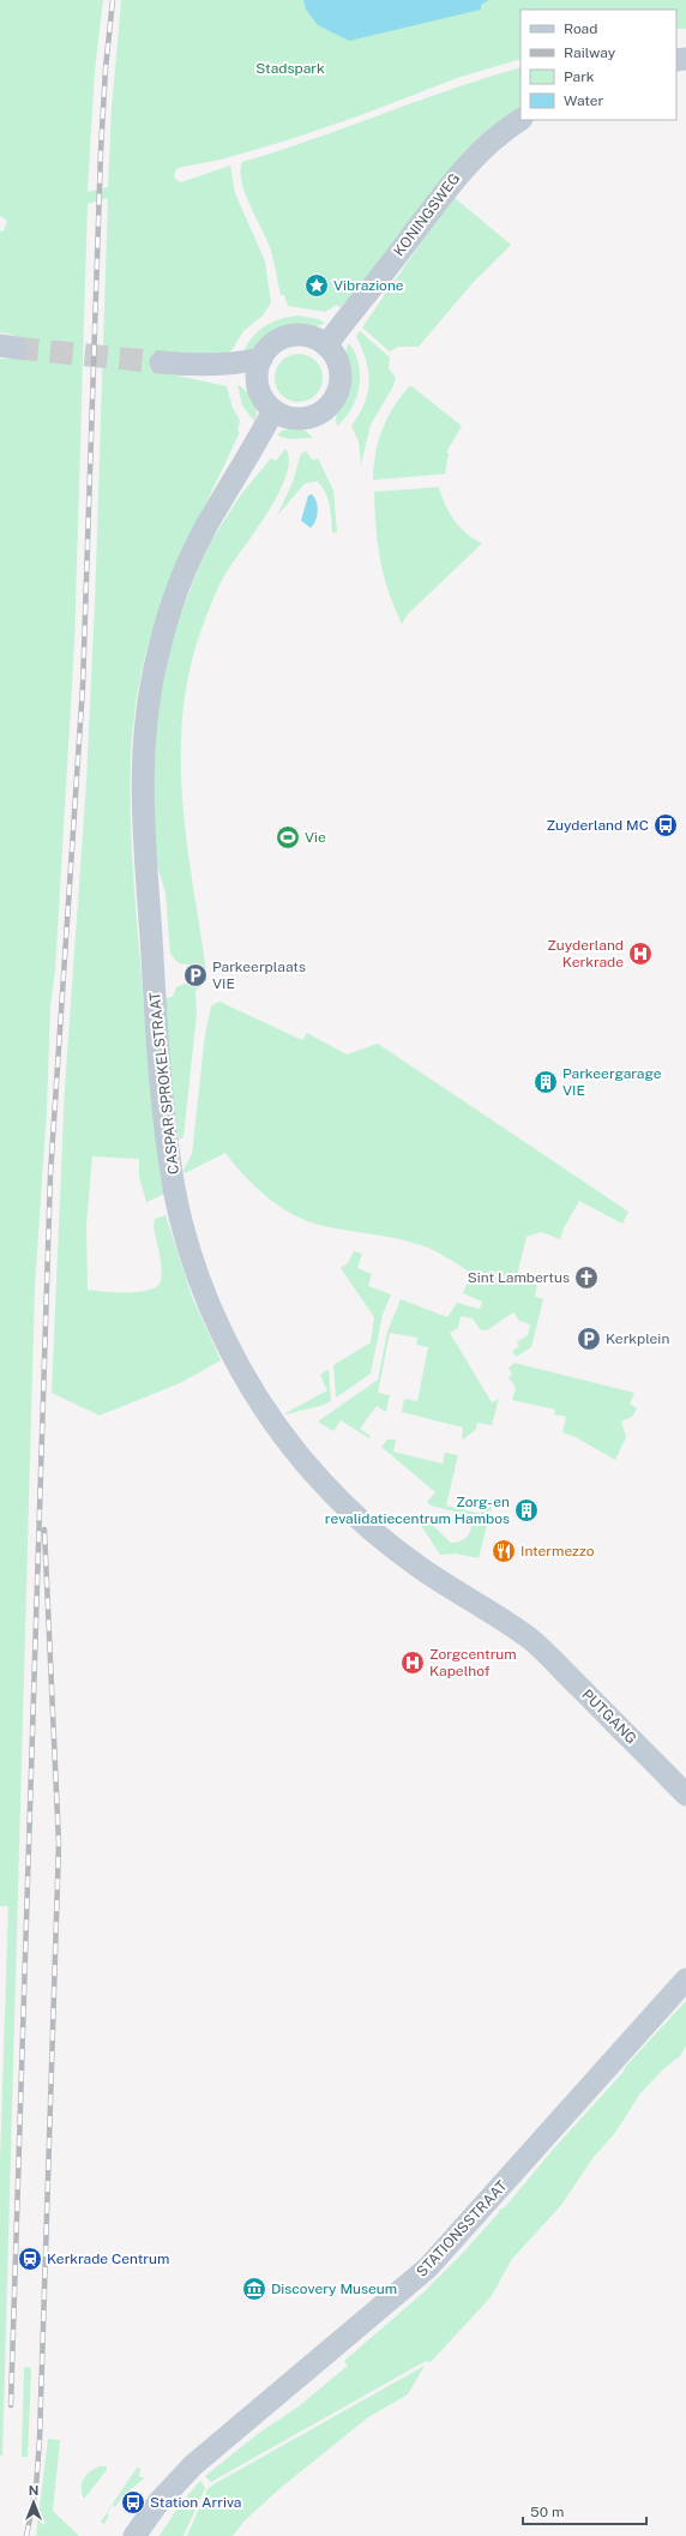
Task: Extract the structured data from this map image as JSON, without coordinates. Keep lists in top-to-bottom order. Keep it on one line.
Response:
{"streets":{"main road":["KONINGSWEG","CASPAR SPROKELSTRAAT","PUTGANG","STATIONSSTRAAT"]},"crossings":[["KONINGSWEG","CASPAR SPROKELSTRAAT"],["CASPAR SPROKELSTRAAT","PUTGANG"]],"parks":["Stadspark"],"places":{"place":["Vibrazione"],"bus stop":["Zuyderland MC","Station Arriva"],"sports":["Vie"],"hospital":["Zuyderland Kerkrade","Zorgcentrum Kapelhof"],"parking":["Parkeerplaats VIE","Kerkplein"],"building":["Parkeergarage VIE","Zorg- en revalidatiecentrum Hambos"],"church":["Sint Lambertus"],"restaurant":["Intermezzo"],"station":["Kerkrade Centrum"],"museum":["Discovery Museum"]},"legend":["Road","Railway","Park","Water"],"scale_bar":"50 m","north":"top"}
